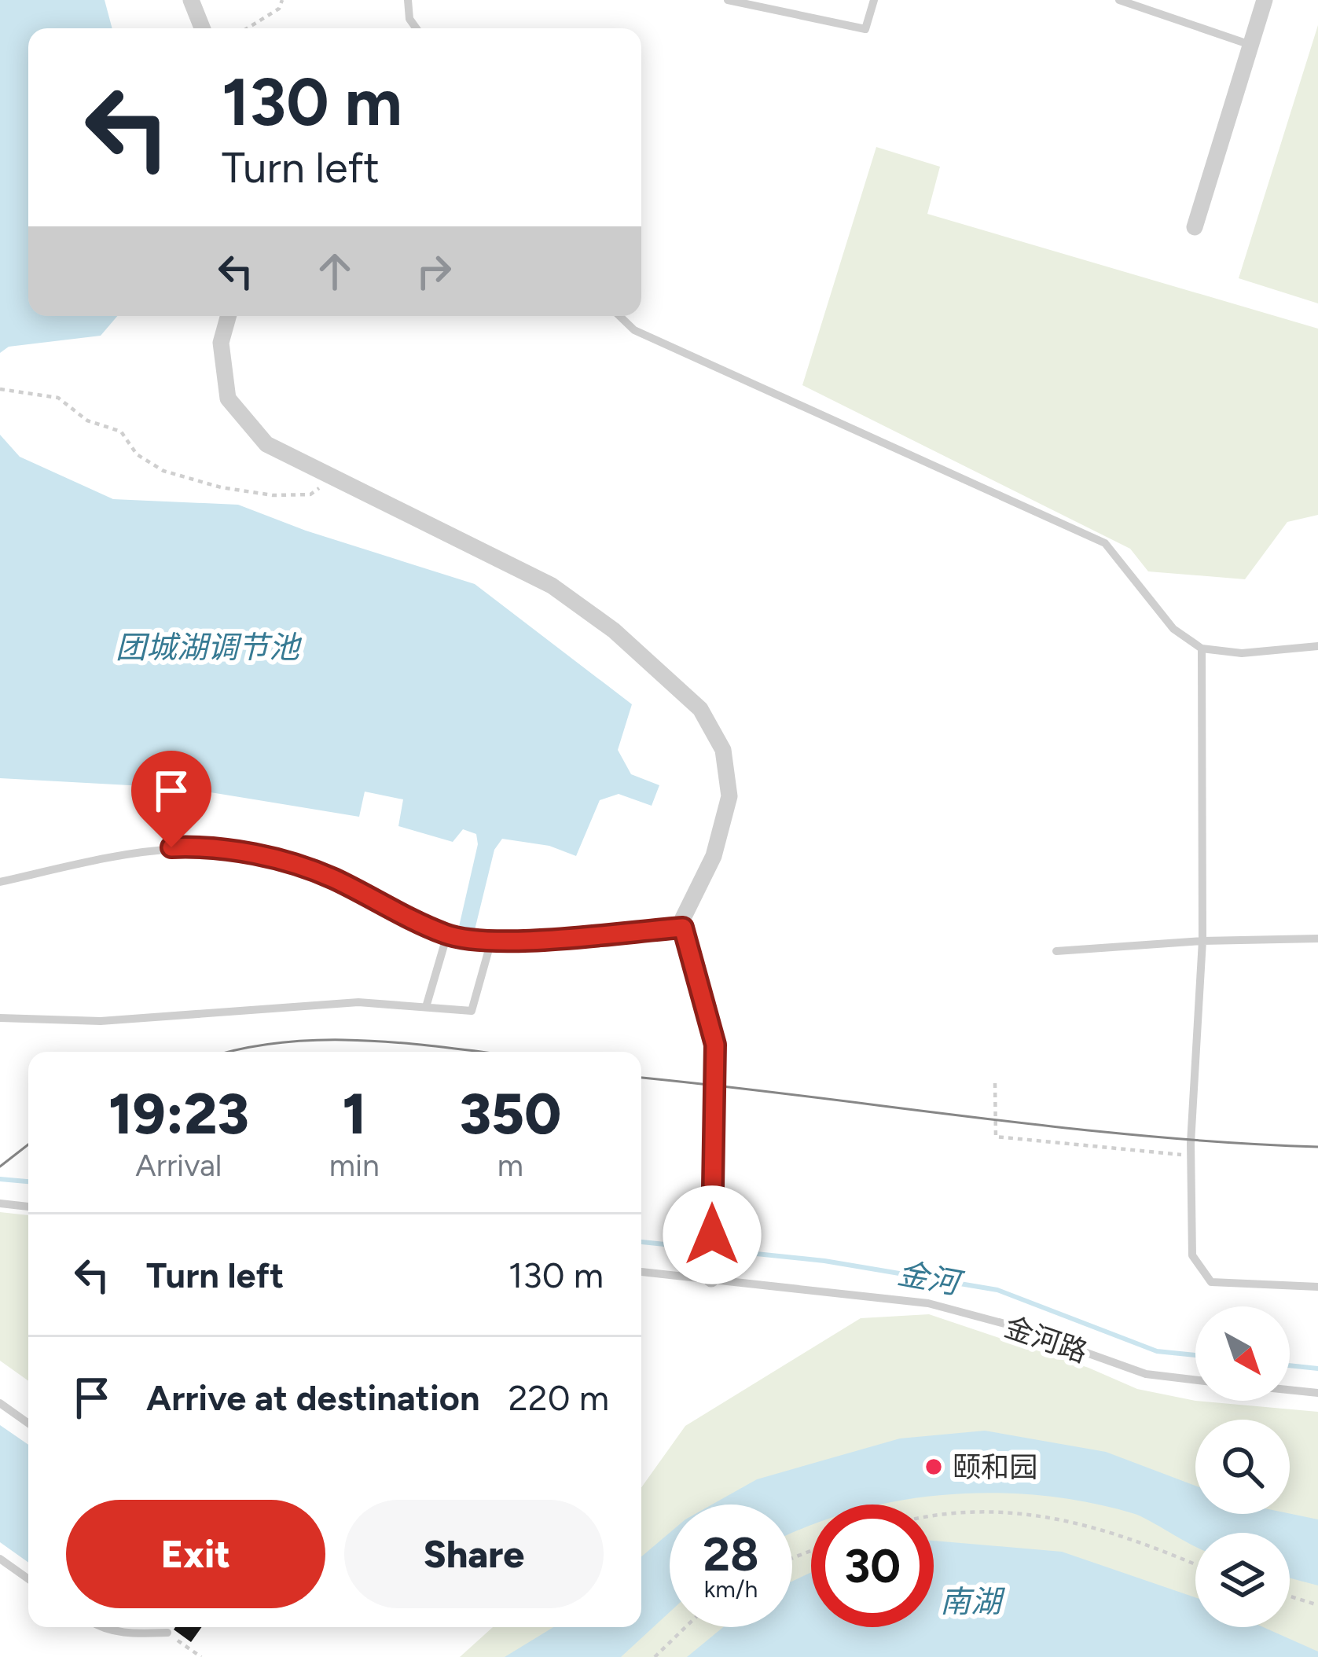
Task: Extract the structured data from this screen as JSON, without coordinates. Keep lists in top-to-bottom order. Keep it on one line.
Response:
{"streets":{"lane":["金河路"]},"water":["团城湖调节池","金河","南湖"],"places":["颐和园"],"north":"bottom right","page":{"turn":["130 m","Turn left"],"eta":["19:23","Arrival","1","min","350","m"],"list":[{"name":"Turn left","value":"130 m"},{"name":"Arrive at destination","value":"220 m"}],"buttons":["Exit","Share"],"speed":"28 km/h","limit":"30"}}
